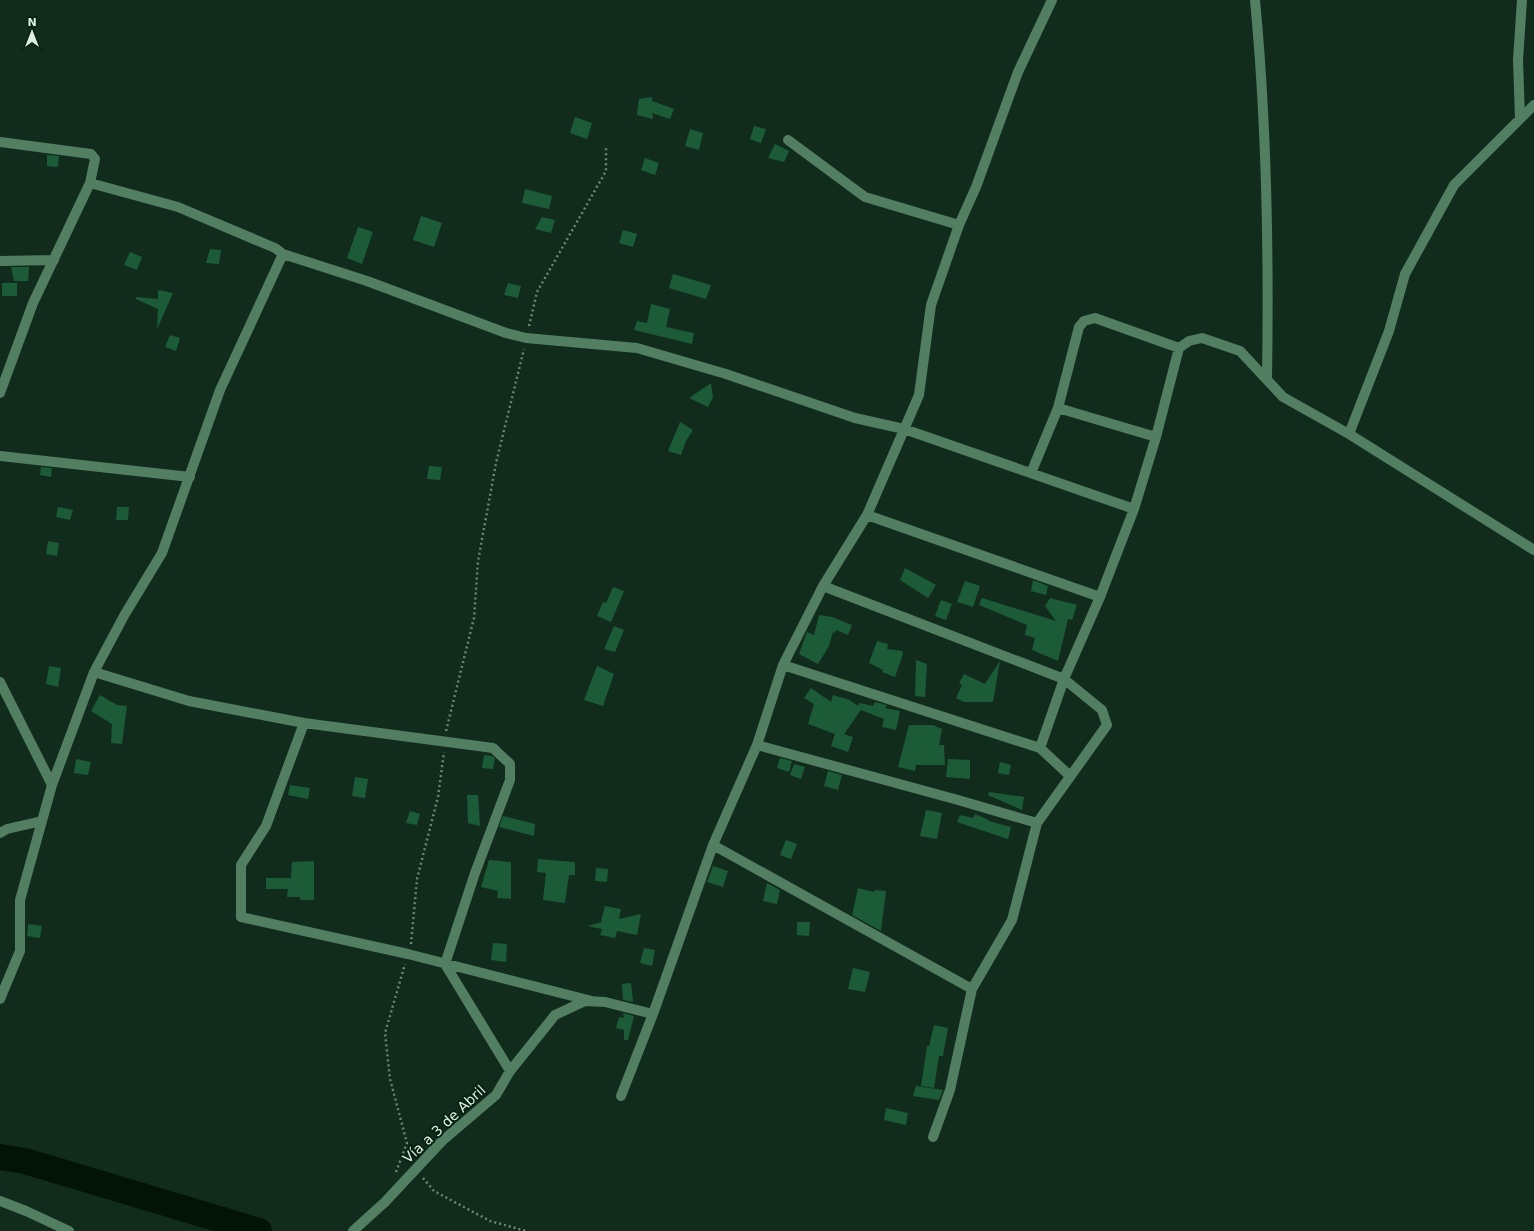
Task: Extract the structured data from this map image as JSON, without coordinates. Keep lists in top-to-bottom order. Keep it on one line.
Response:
{"streets":{"street":["Vía a 3 de Abril"]},"north":"top"}
